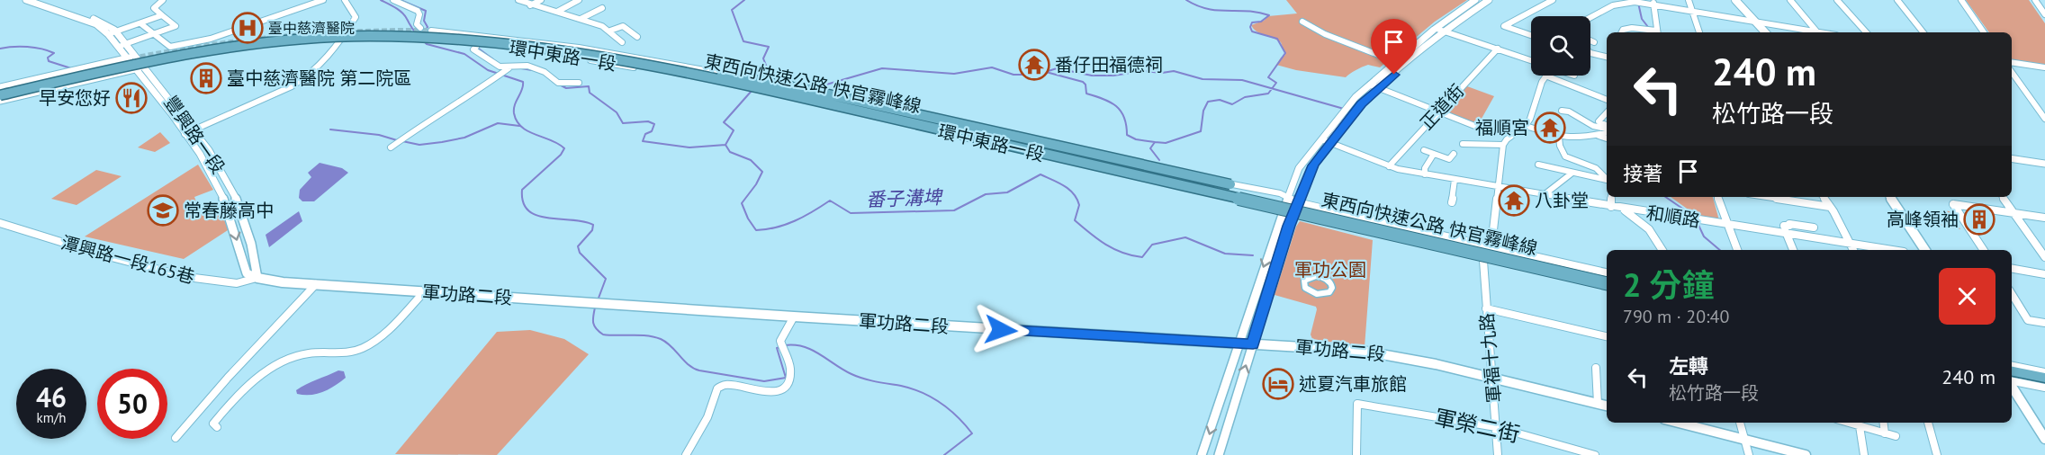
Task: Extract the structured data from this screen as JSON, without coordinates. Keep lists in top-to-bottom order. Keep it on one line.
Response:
{"streets":{"highway":["東西向快速公路 快官霧峰線"],"main road":["軍功路二段"],"street":["環中東路一段","正道街","豐興路一段","和順路","潭興路一段165巷","軍福十九路","軍榮二街"]},"crossings":[["環中東路一段","軍福十九路"],["正道街","和順路"],["豐興路一段","潭興路一段165巷"],["豐興路一段","軍功路二段"],["潭興路一段165巷","軍功路二段"],["軍功路二段","軍福十九路"],["軍福十九路","軍榮二街"]],"water":["番子溝埤"],"parks":["軍功公園"],"places":{"hospital":["臺中慈濟醫院"],"temple":["番仔田福德祠","福順宮","八卦堂"],"building":["臺中慈濟醫院 第二院區","高峰領袖"],"restaurant":["早安您好"],"school or university":["常春藤高中"],"hotel":["述夏汽車旅館"]},"page":{"turn":["240 m","松竹路一段"],"then":"接著","heading":["2 分鐘","790 m · 20:40"],"list":[{"name":"左轉","note":"松竹路一段","value":"240 m"}],"speed":"46 km/h","limit":"50"}}
